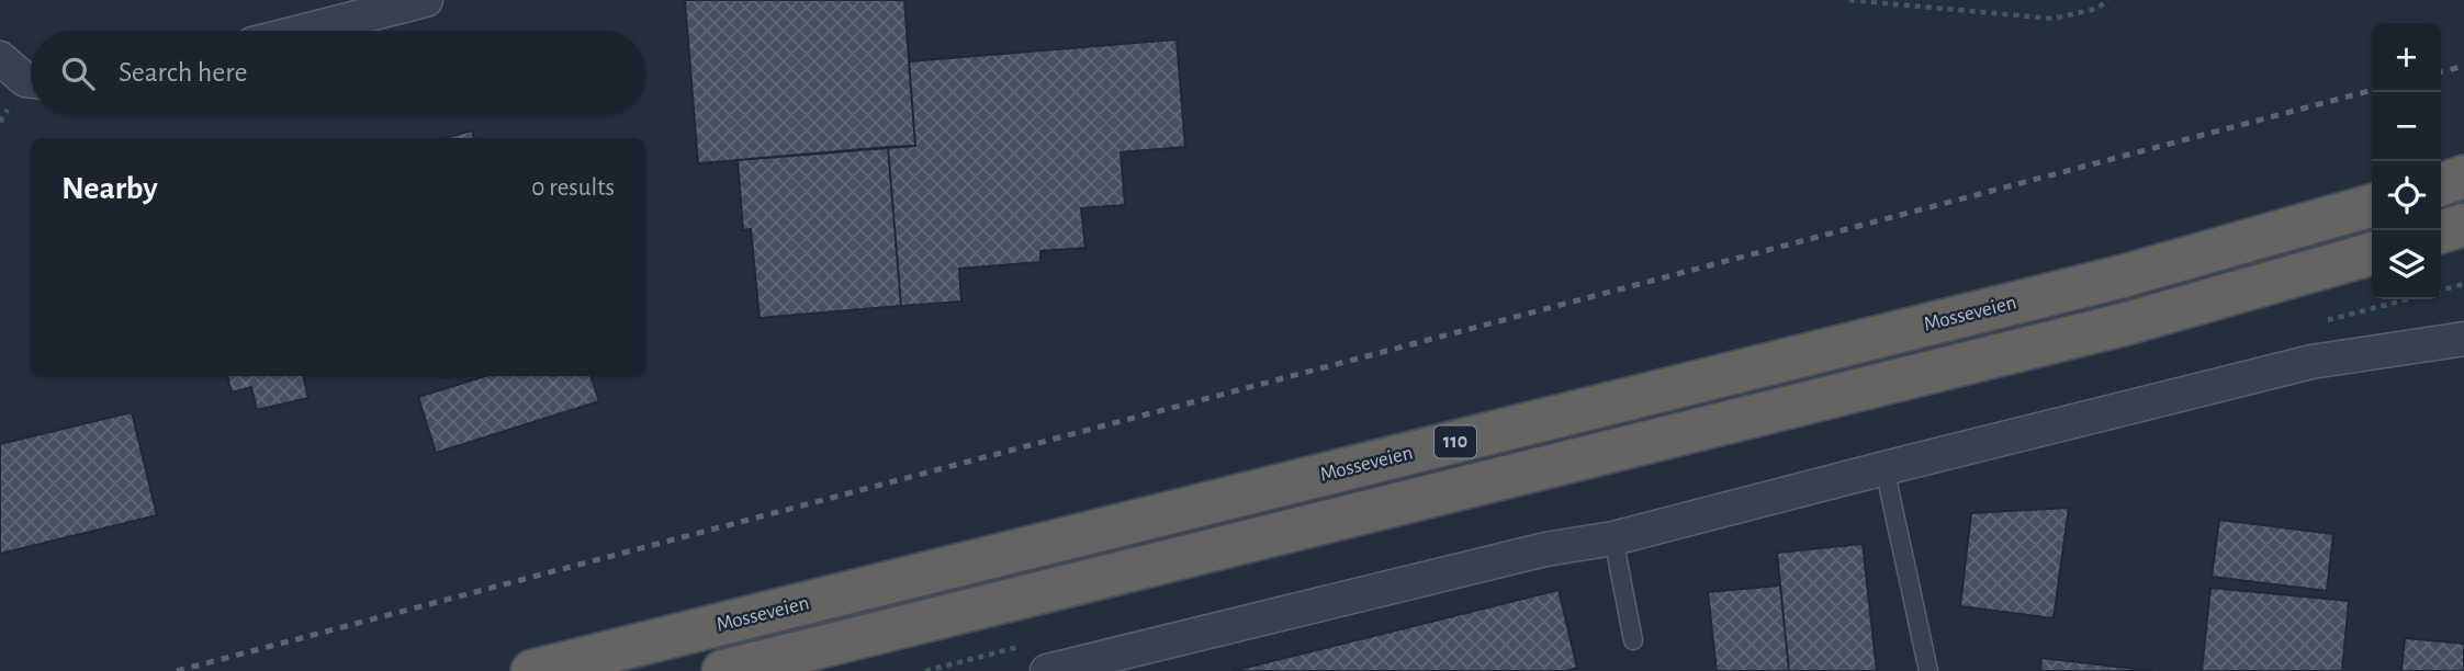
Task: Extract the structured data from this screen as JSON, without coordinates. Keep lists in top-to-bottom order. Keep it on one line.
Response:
{"streets":{"highway":["Mosseveien","110"]},"page":{"map_buttons":["+","−"],"search":"Search here","heading":["Nearby","0 results"]}}
